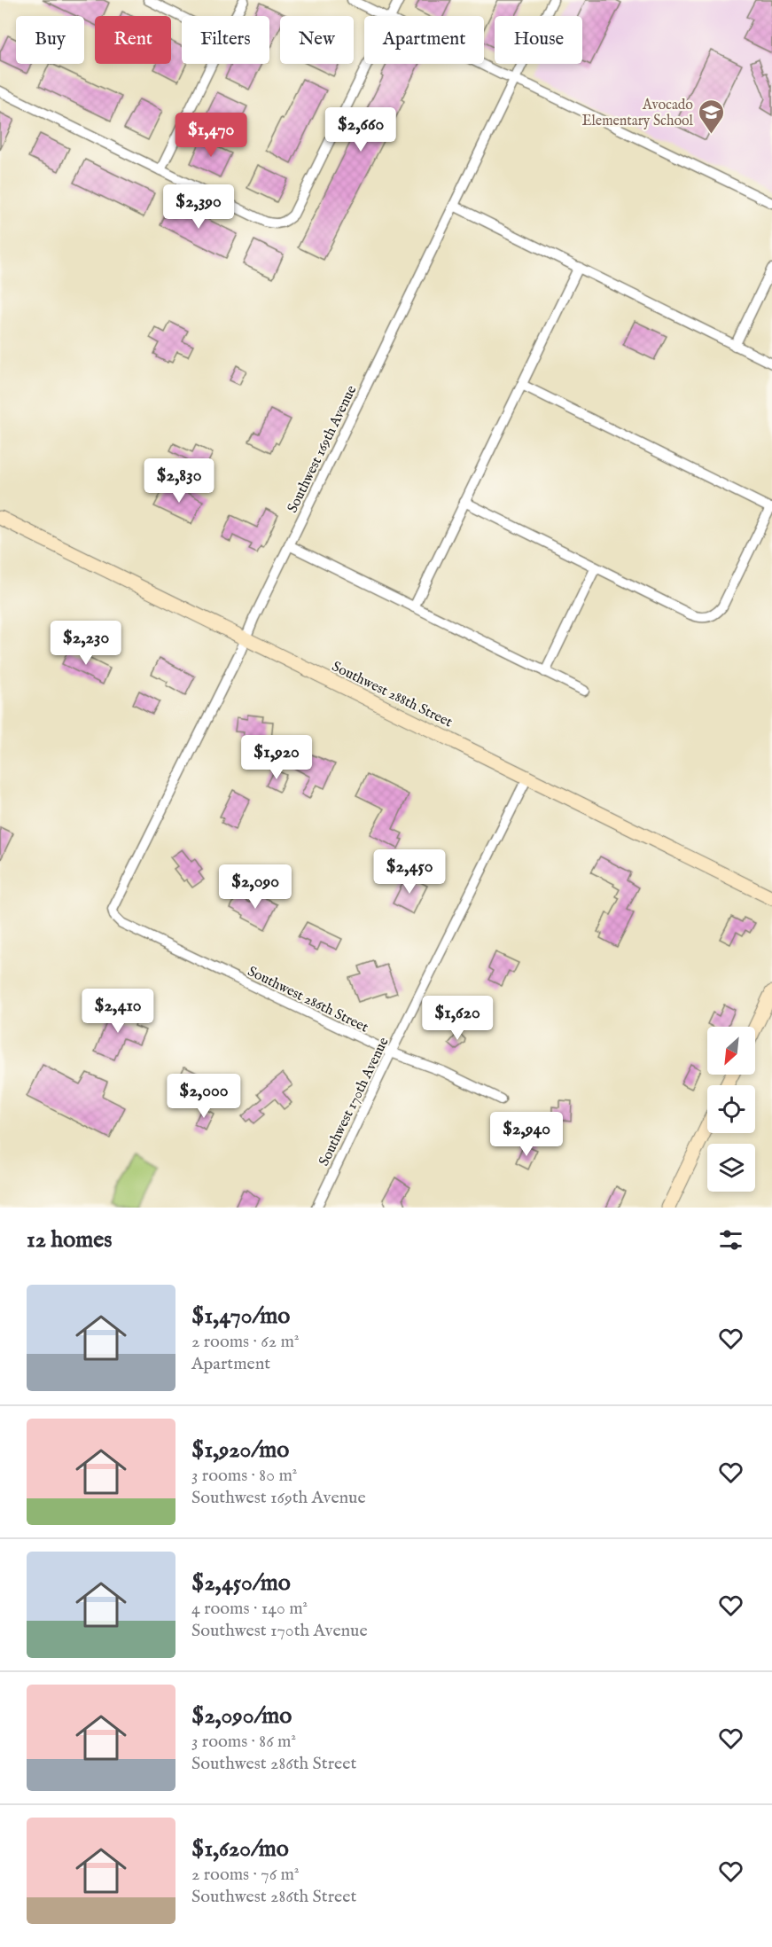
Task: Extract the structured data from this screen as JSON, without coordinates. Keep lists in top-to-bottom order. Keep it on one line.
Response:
{"streets":{"street":["Southwest 169th Avenue","Southwest 288th Street","Southwest 286th Street","Southwest 170th Avenue"]},"crossings":[["Southwest 169th Avenue","Southwest 288th Street"],["Southwest 169th Avenue","Southwest 286th Street"],["Southwest 288th Street","Southwest 170th Avenue"],["Southwest 286th Street","Southwest 170th Avenue"]],"places":{"school or university":["Avocado Elementary School"]},"north":"bottom left","page":{"chip":["Buy","Rent","Filters","New","Apartment","House"],"price":["$2,660","$1,470","$2,390","$2,830","$2,230","$1,920","$2,450","$2,090","$2,410","$1,620","$2,000","$2,940"],"heading":"12 homes","list":[{"name":"$1,470/mo","note":"2 rooms · 62 m² · Apartment"},{"name":"$1,920/mo","note":"3 rooms · 80 m² · Southwest 169th Avenue"},{"name":"$2,450/mo","note":"4 rooms · 140 m² · Southwest 170th Avenue"},{"name":"$2,090/mo","note":"3 rooms · 86 m² · Southwest 286th Street"},{"name":"$1,620/mo","note":"2 rooms · 76 m² · Southwest 286th Street"}]}}
